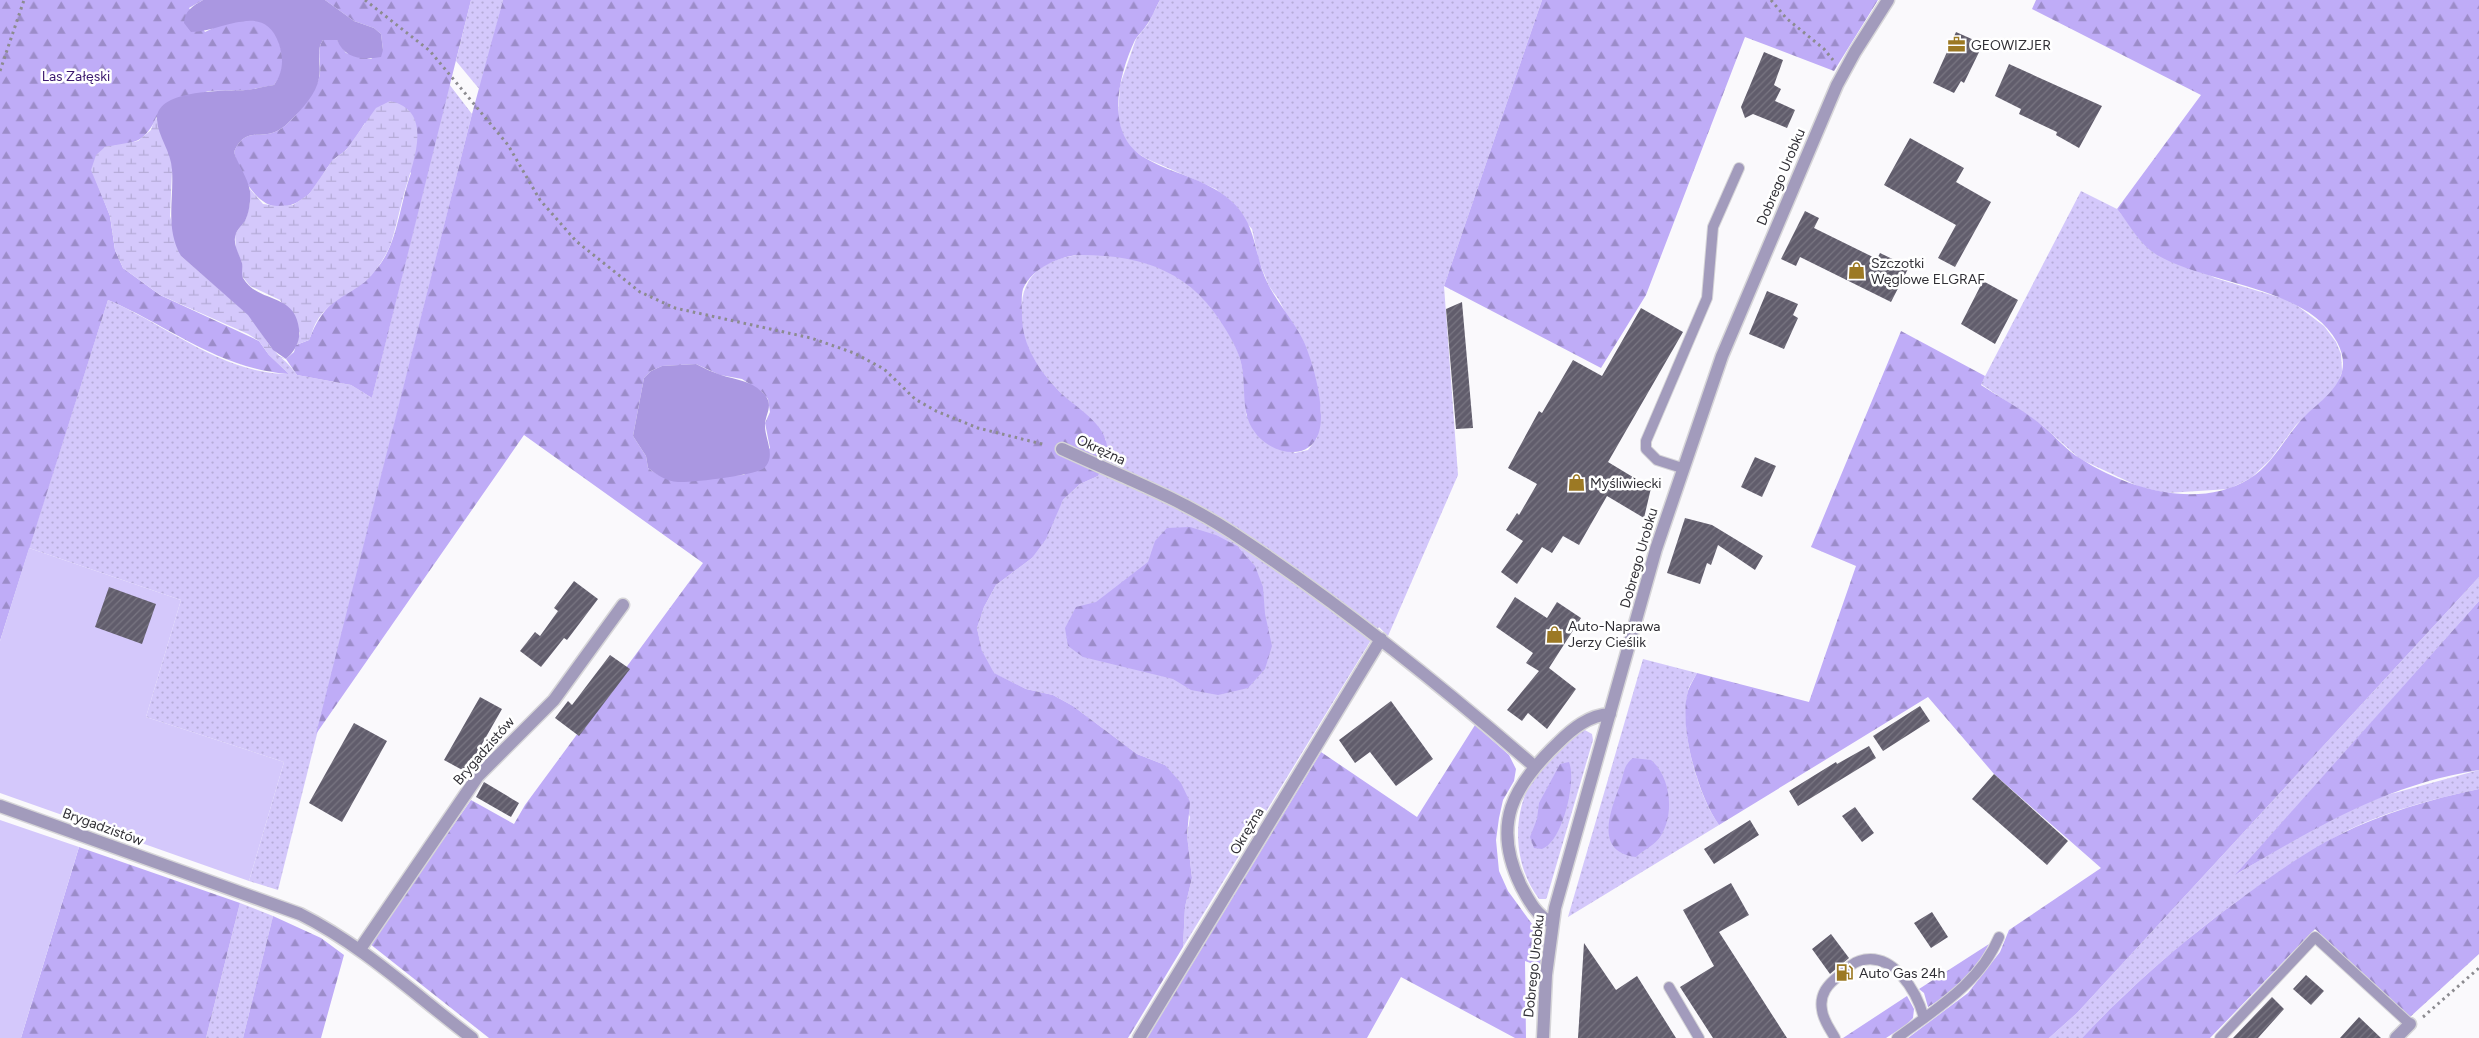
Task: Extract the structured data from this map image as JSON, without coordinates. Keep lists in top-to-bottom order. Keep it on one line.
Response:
{"streets":{"street":["Dobrego Urobku","Okrężna","Brygadzistów"]},"parks":["Las Załęski"],"places":{"office":["GEOWIZJER"],"shop":["Szczotki Węglowe ELGRAF","Myśliwiecki","Auto-Naprawa Jerzy Cieślik"],"fuel station":["Auto Gas 24h"]}}
